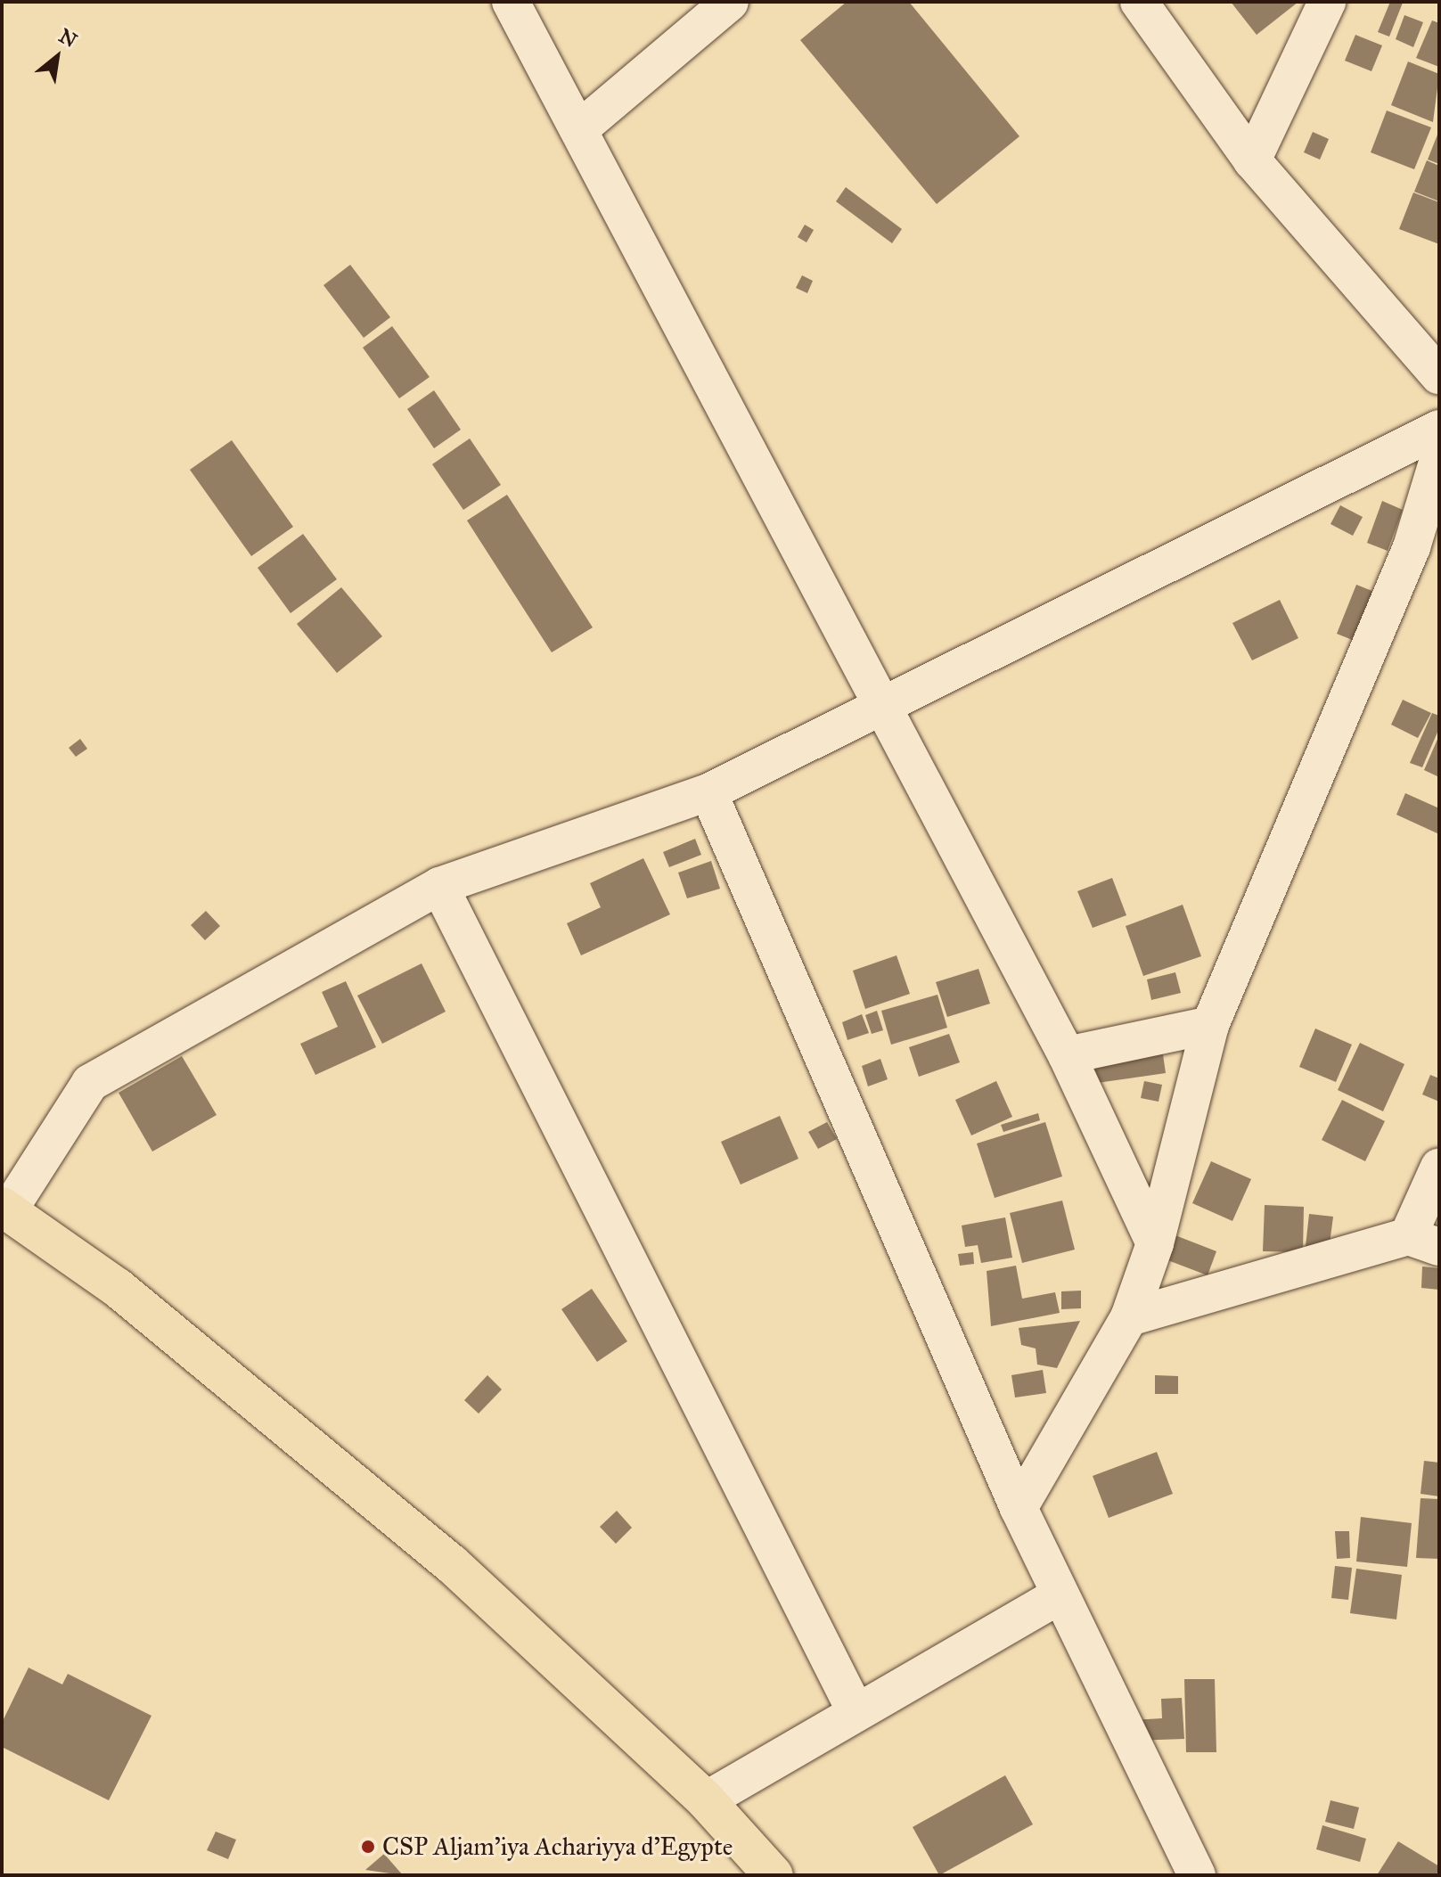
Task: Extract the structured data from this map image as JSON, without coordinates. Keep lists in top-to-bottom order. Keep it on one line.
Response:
{"places":["CSP Aljam'iya Achariyya d'Egypte"],"north":"top right"}
